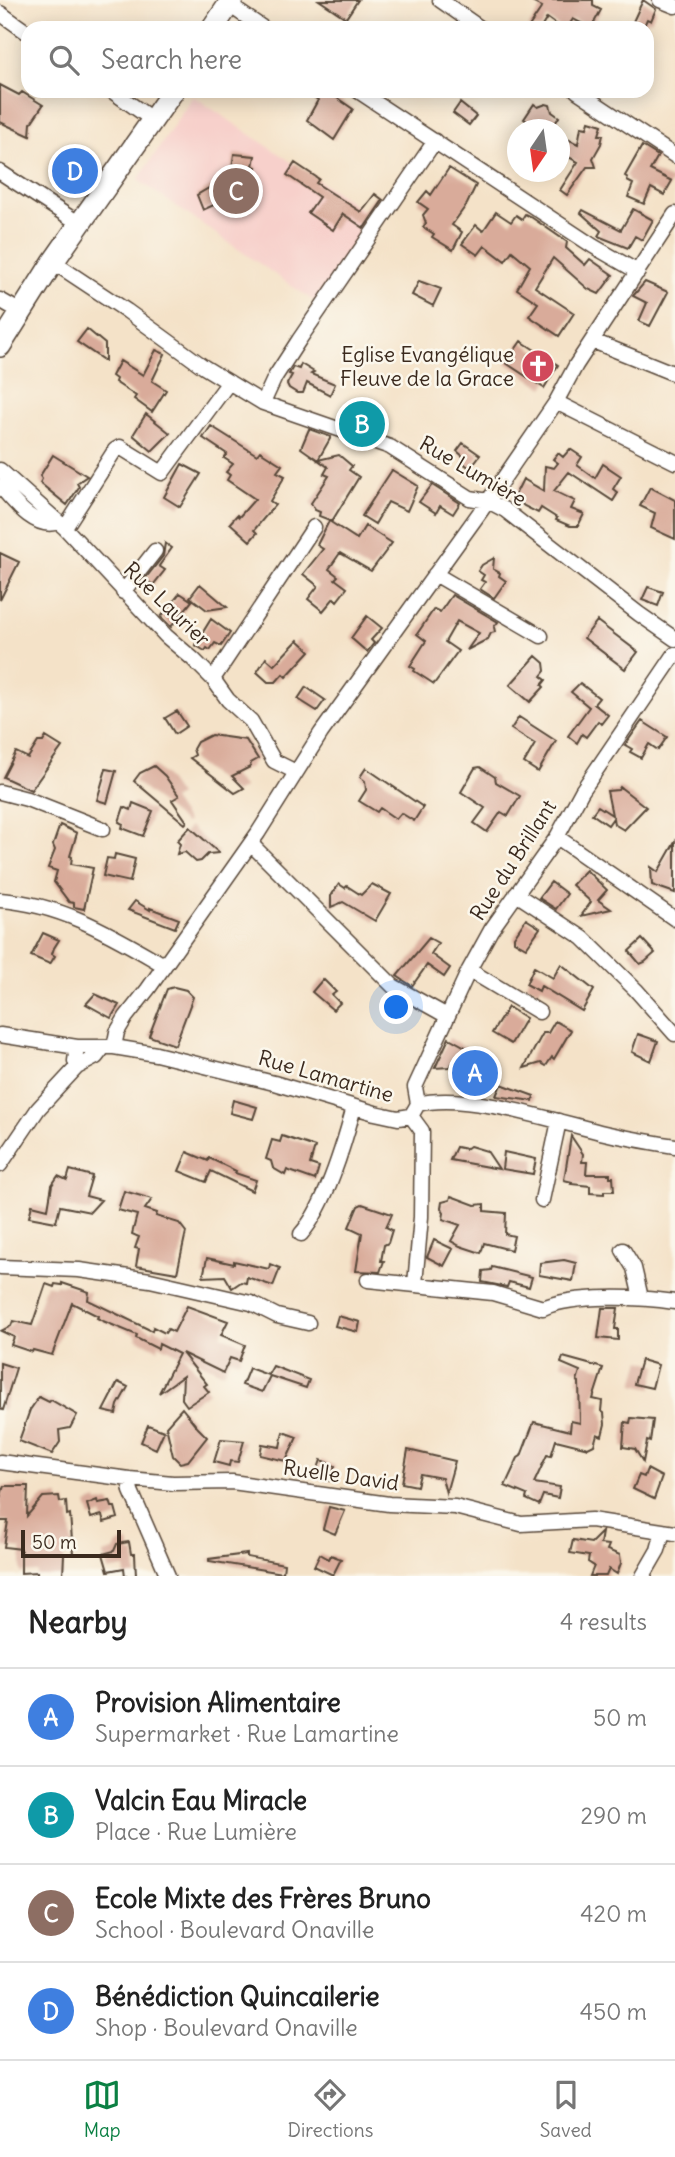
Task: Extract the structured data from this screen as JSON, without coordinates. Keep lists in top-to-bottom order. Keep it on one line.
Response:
{"streets":{"street":["Rue Lumière","Rue Laurier","Rue du Brillant","Rue Lamartine","Ruelle David"]},"crossings":[["Rue du Brillant","Rue Lamartine"]],"places":{"church":["Eglise Evangélique Fleuve de la Grace"]},"scale_bar":"50 m","north":"bottom","page":{"search":"Search here","pins":["D","C","B","A"],"scale":"50 m","heading":["Nearby","4 results"],"list":[{"mark":"A","name":"Provision Alimentaire","note":"Supermarket · Rue Lamartine","value":"50 m"},{"mark":"B","name":"Valcin Eau Miracle","note":"Place · Rue Lumière","value":"290 m"},{"mark":"C","name":"Ecole Mixte des Frères Bruno","note":"School · Boulevard Onaville","value":"420 m"},{"mark":"D","name":"Bénédiction Quincailerie","note":"Shop · Boulevard Onaville","value":"450 m"}],"nav":["Map","Directions","Saved"]}}
